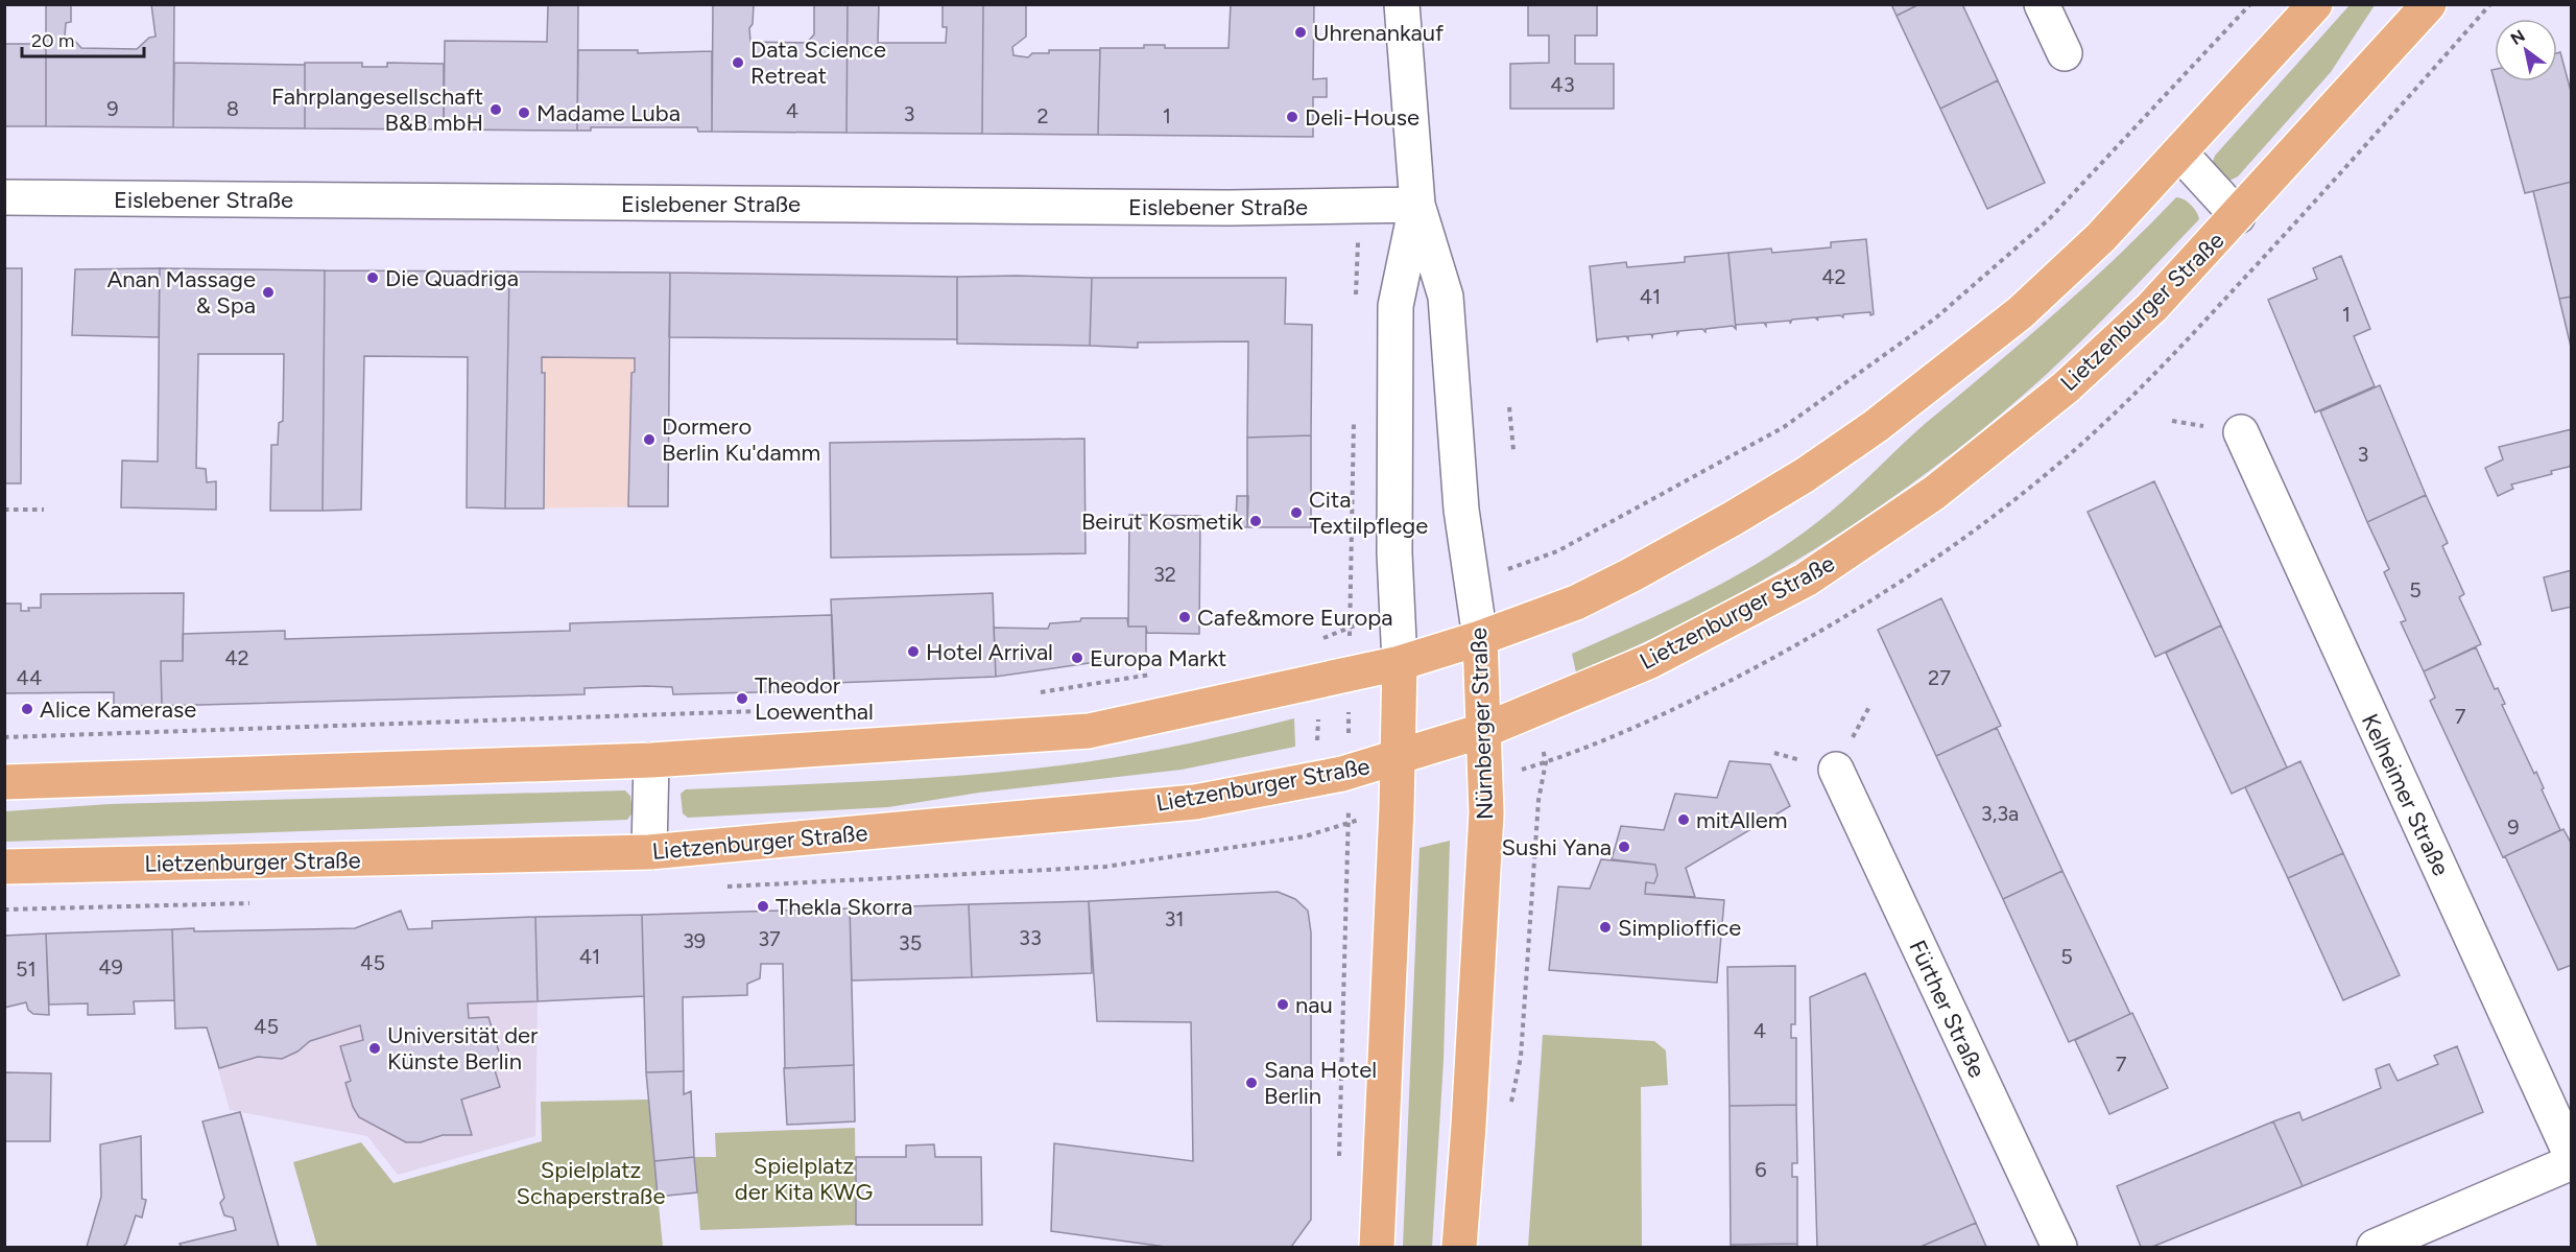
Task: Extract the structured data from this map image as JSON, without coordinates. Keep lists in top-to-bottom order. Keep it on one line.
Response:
{"streets":{"main road":["Lietzenburger Straße","Nürnberger Straße"],"street":["Eislebener Straße","Kelheimer Straße","Fürther Straße"]},"crossings":[["Eislebener Straße","Nürnberger Straße"],["Lietzenburger Straße","Nürnberger Straße"]],"parks":["Spielplatz der Kita KWG","Spielplatz Schaperstraße"],"places":["Uhrenankauf","Data Science Retreat","Fahrplangesellschaft B&B mbH","Madame Luba","Deli-House","Die Quadriga","Anan Massage & Spa","Dormero Berlin Ku'damm","Cita Textilpflege","Beirut Kosmetik","Cafe&more Europa","Hotel Arrival","Europa Markt","Theodor Loewenthal","Alice Kamerase","mitAllem","Sushi Yana","Thekla Skorra","Simplioffice","nau","Universität der Künste Berlin","Sana Hotel Berlin"],"house_numbers":["43","9","8","4","3","2","1","42","41","1","3","32","5","42","44","27","7","3,3a","9","31","33","37","39","35","41","5","45","49","51","45","4","7","6"],"scale_bar":"20 m","north":"top left"}
